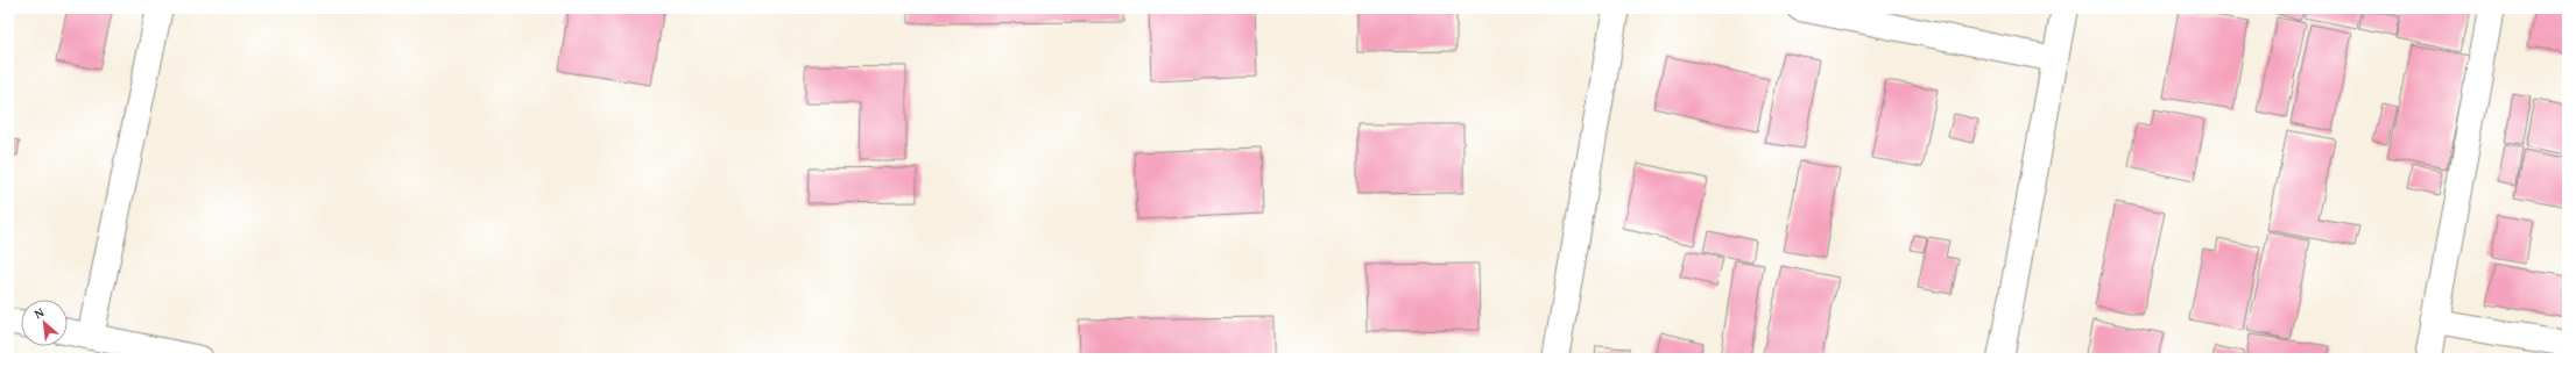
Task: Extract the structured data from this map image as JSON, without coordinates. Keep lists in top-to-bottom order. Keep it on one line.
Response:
{"north":"top left"}
